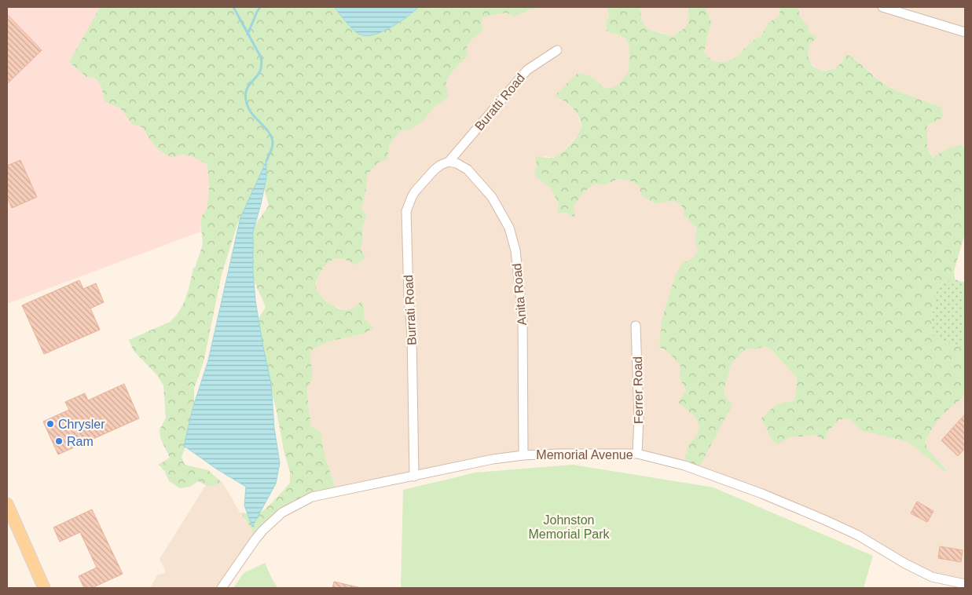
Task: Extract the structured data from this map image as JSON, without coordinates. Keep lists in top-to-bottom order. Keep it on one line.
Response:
{"streets":{"street":["Buratti Road","Anita Road","Burrati Road","Ferrer Road","Memorial Avenue"]},"crossings":[["Buratti Road","Anita Road"],["Buratti Road","Burrati Road"],["Anita Road","Burrati Road"],["Anita Road","Memorial Avenue"],["Burrati Road","Memorial Avenue"],["Ferrer Road","Memorial Avenue"]],"parks":["Johnston Memorial Park"],"places":["Chrysler","Ram"]}
